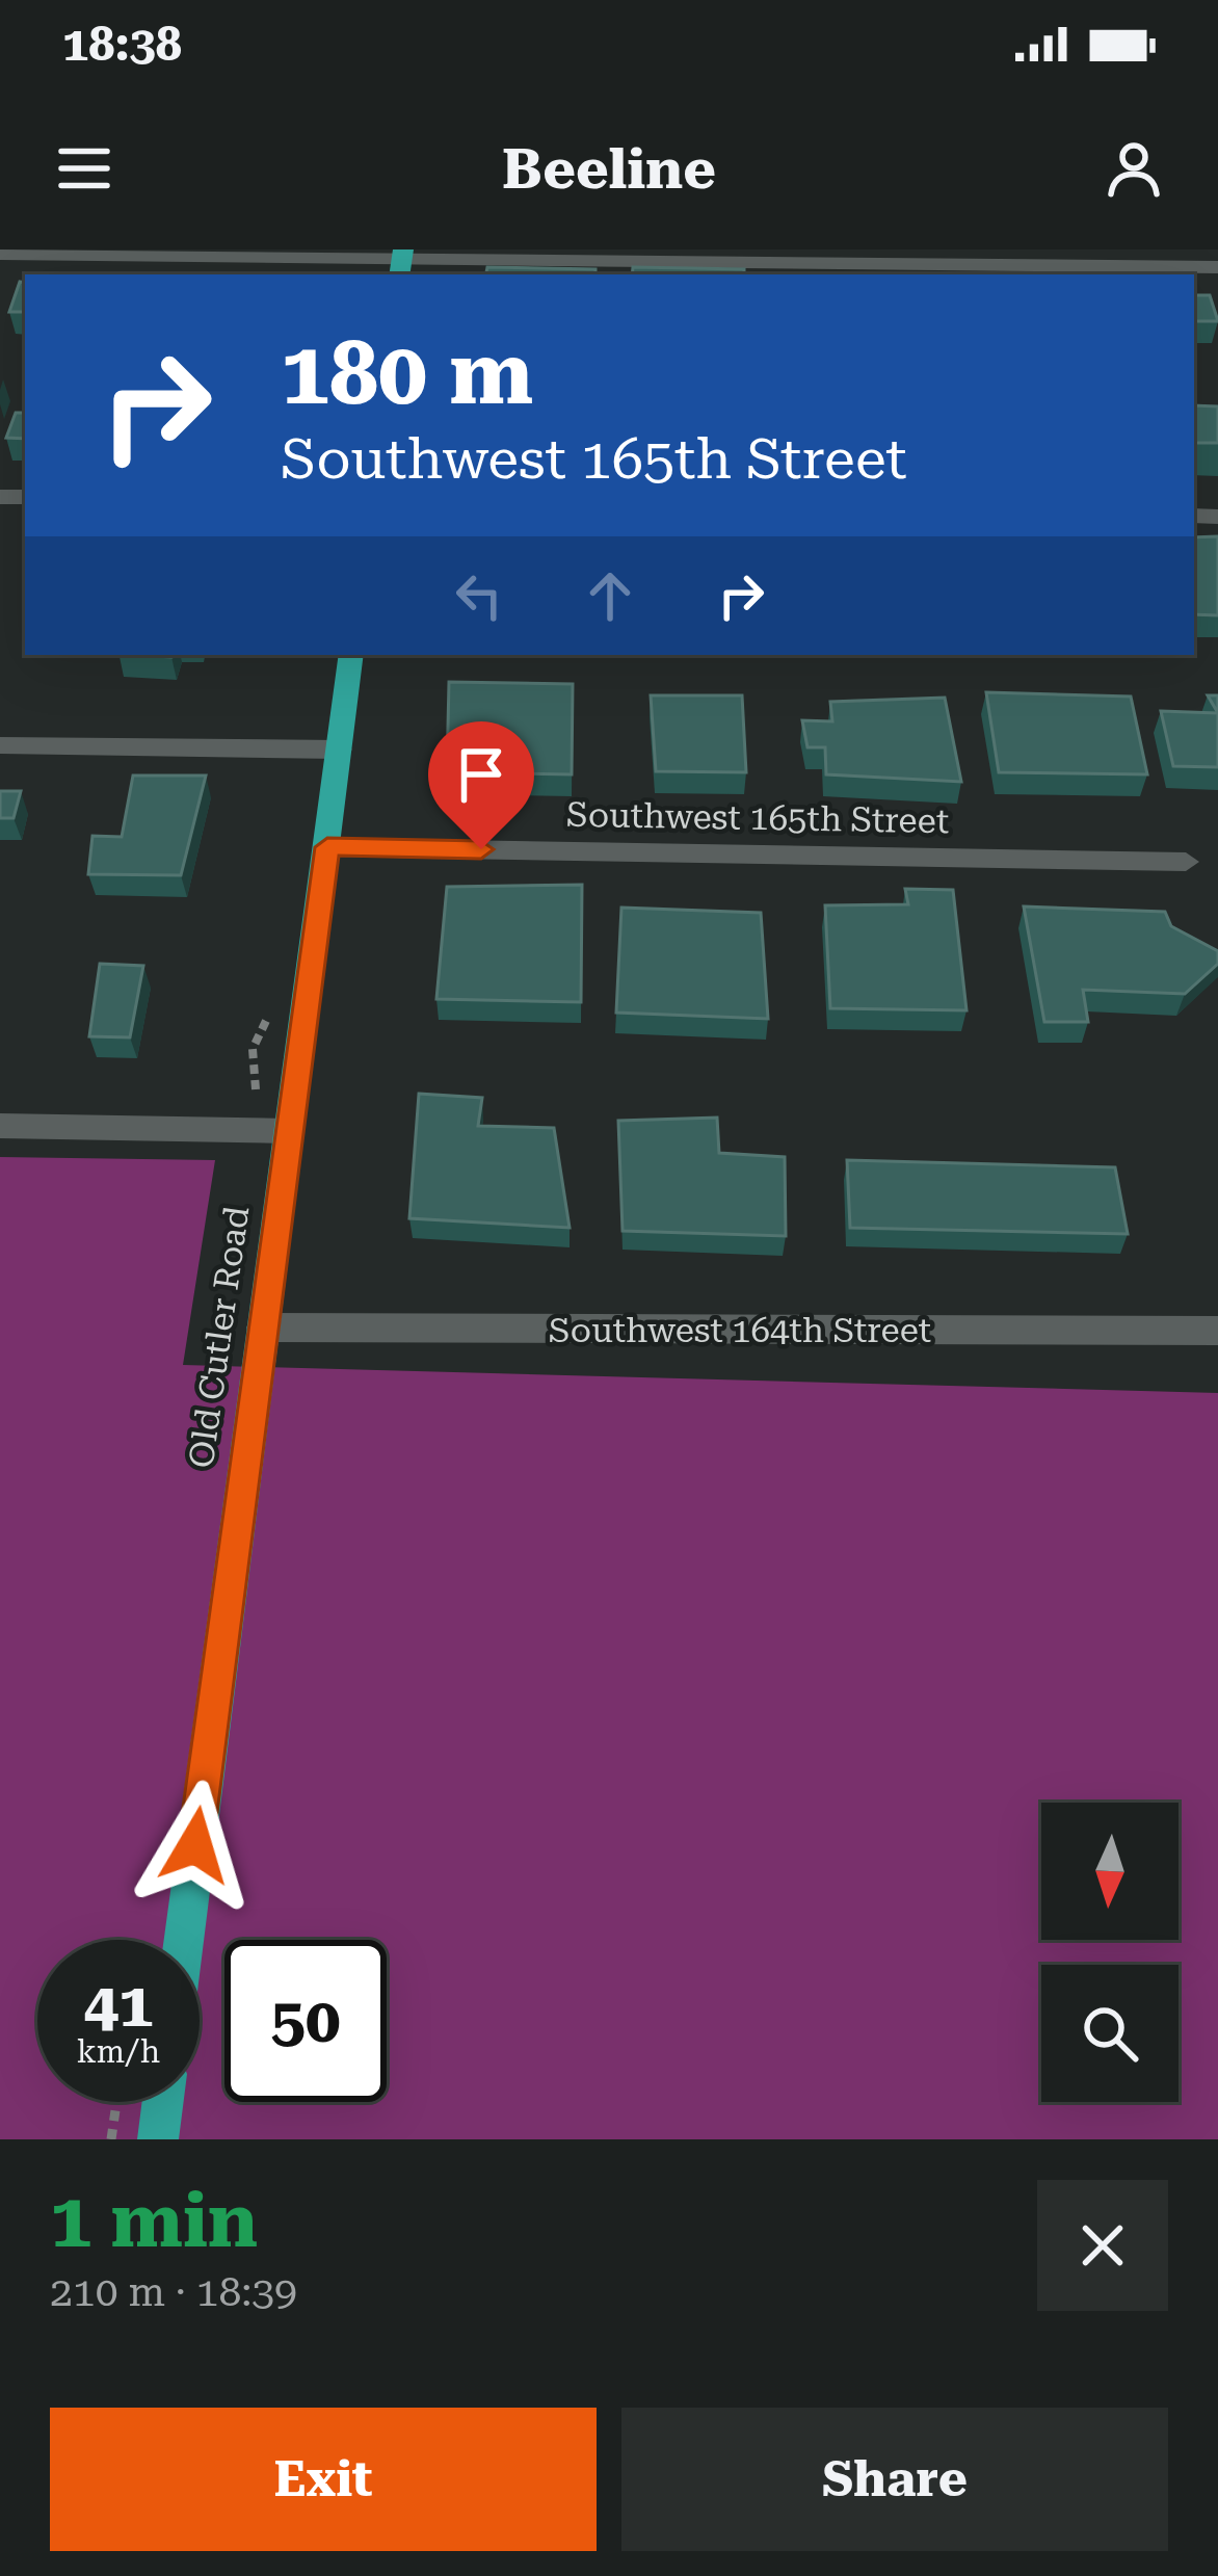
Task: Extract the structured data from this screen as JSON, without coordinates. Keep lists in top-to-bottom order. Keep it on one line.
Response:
{"streets":{"main road":["Old Cutler Road"],"street":["Southwest 165th Street","Southwest 164th Street"]},"crossings":[["Southwest 165th Street","Old Cutler Road"],["Southwest 164th Street","Old Cutler Road"]],"north":"bottom","page":{"status":"18:38","header":"Beeline","turn":["180 m","Southwest 165th Street"],"speed":"41 km/h","limit":"50","heading":["1 min","210 m · 18:39"],"buttons":["Exit","Share"]}}
